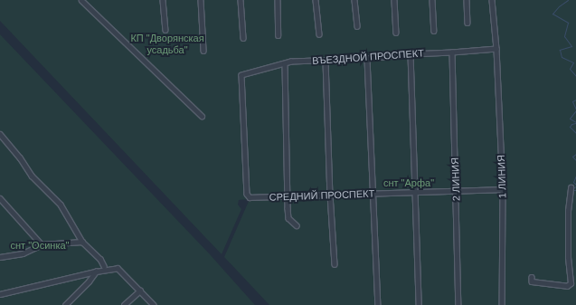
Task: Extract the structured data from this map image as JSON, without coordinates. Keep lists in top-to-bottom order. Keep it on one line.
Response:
{"streets":{"street":["ВЪЕЗДНОЙ ПРОСПЕКТ","1 ЛИНИЯ","2 ЛИНИЯ","СРЕДНИЙ ПРОСПЕКТ"]},"crossings":[["ВЪЕЗДНОЙ ПРОСПЕКТ","1 ЛИНИЯ"],["ВЪЕЗДНОЙ ПРОСПЕКТ","2 ЛИНИЯ"],["ВЪЕЗДНОЙ ПРОСПЕКТ","СРЕДНИЙ ПРОСПЕКТ"],["1 ЛИНИЯ","СРЕДНИЙ ПРОСПЕКТ"],["2 ЛИНИЯ","СРЕДНИЙ ПРОСПЕКТ"]],"parks":["КП \"Дворянская усадьба\"","снт \"Арфа\"","снт \"Осинка\""]}
